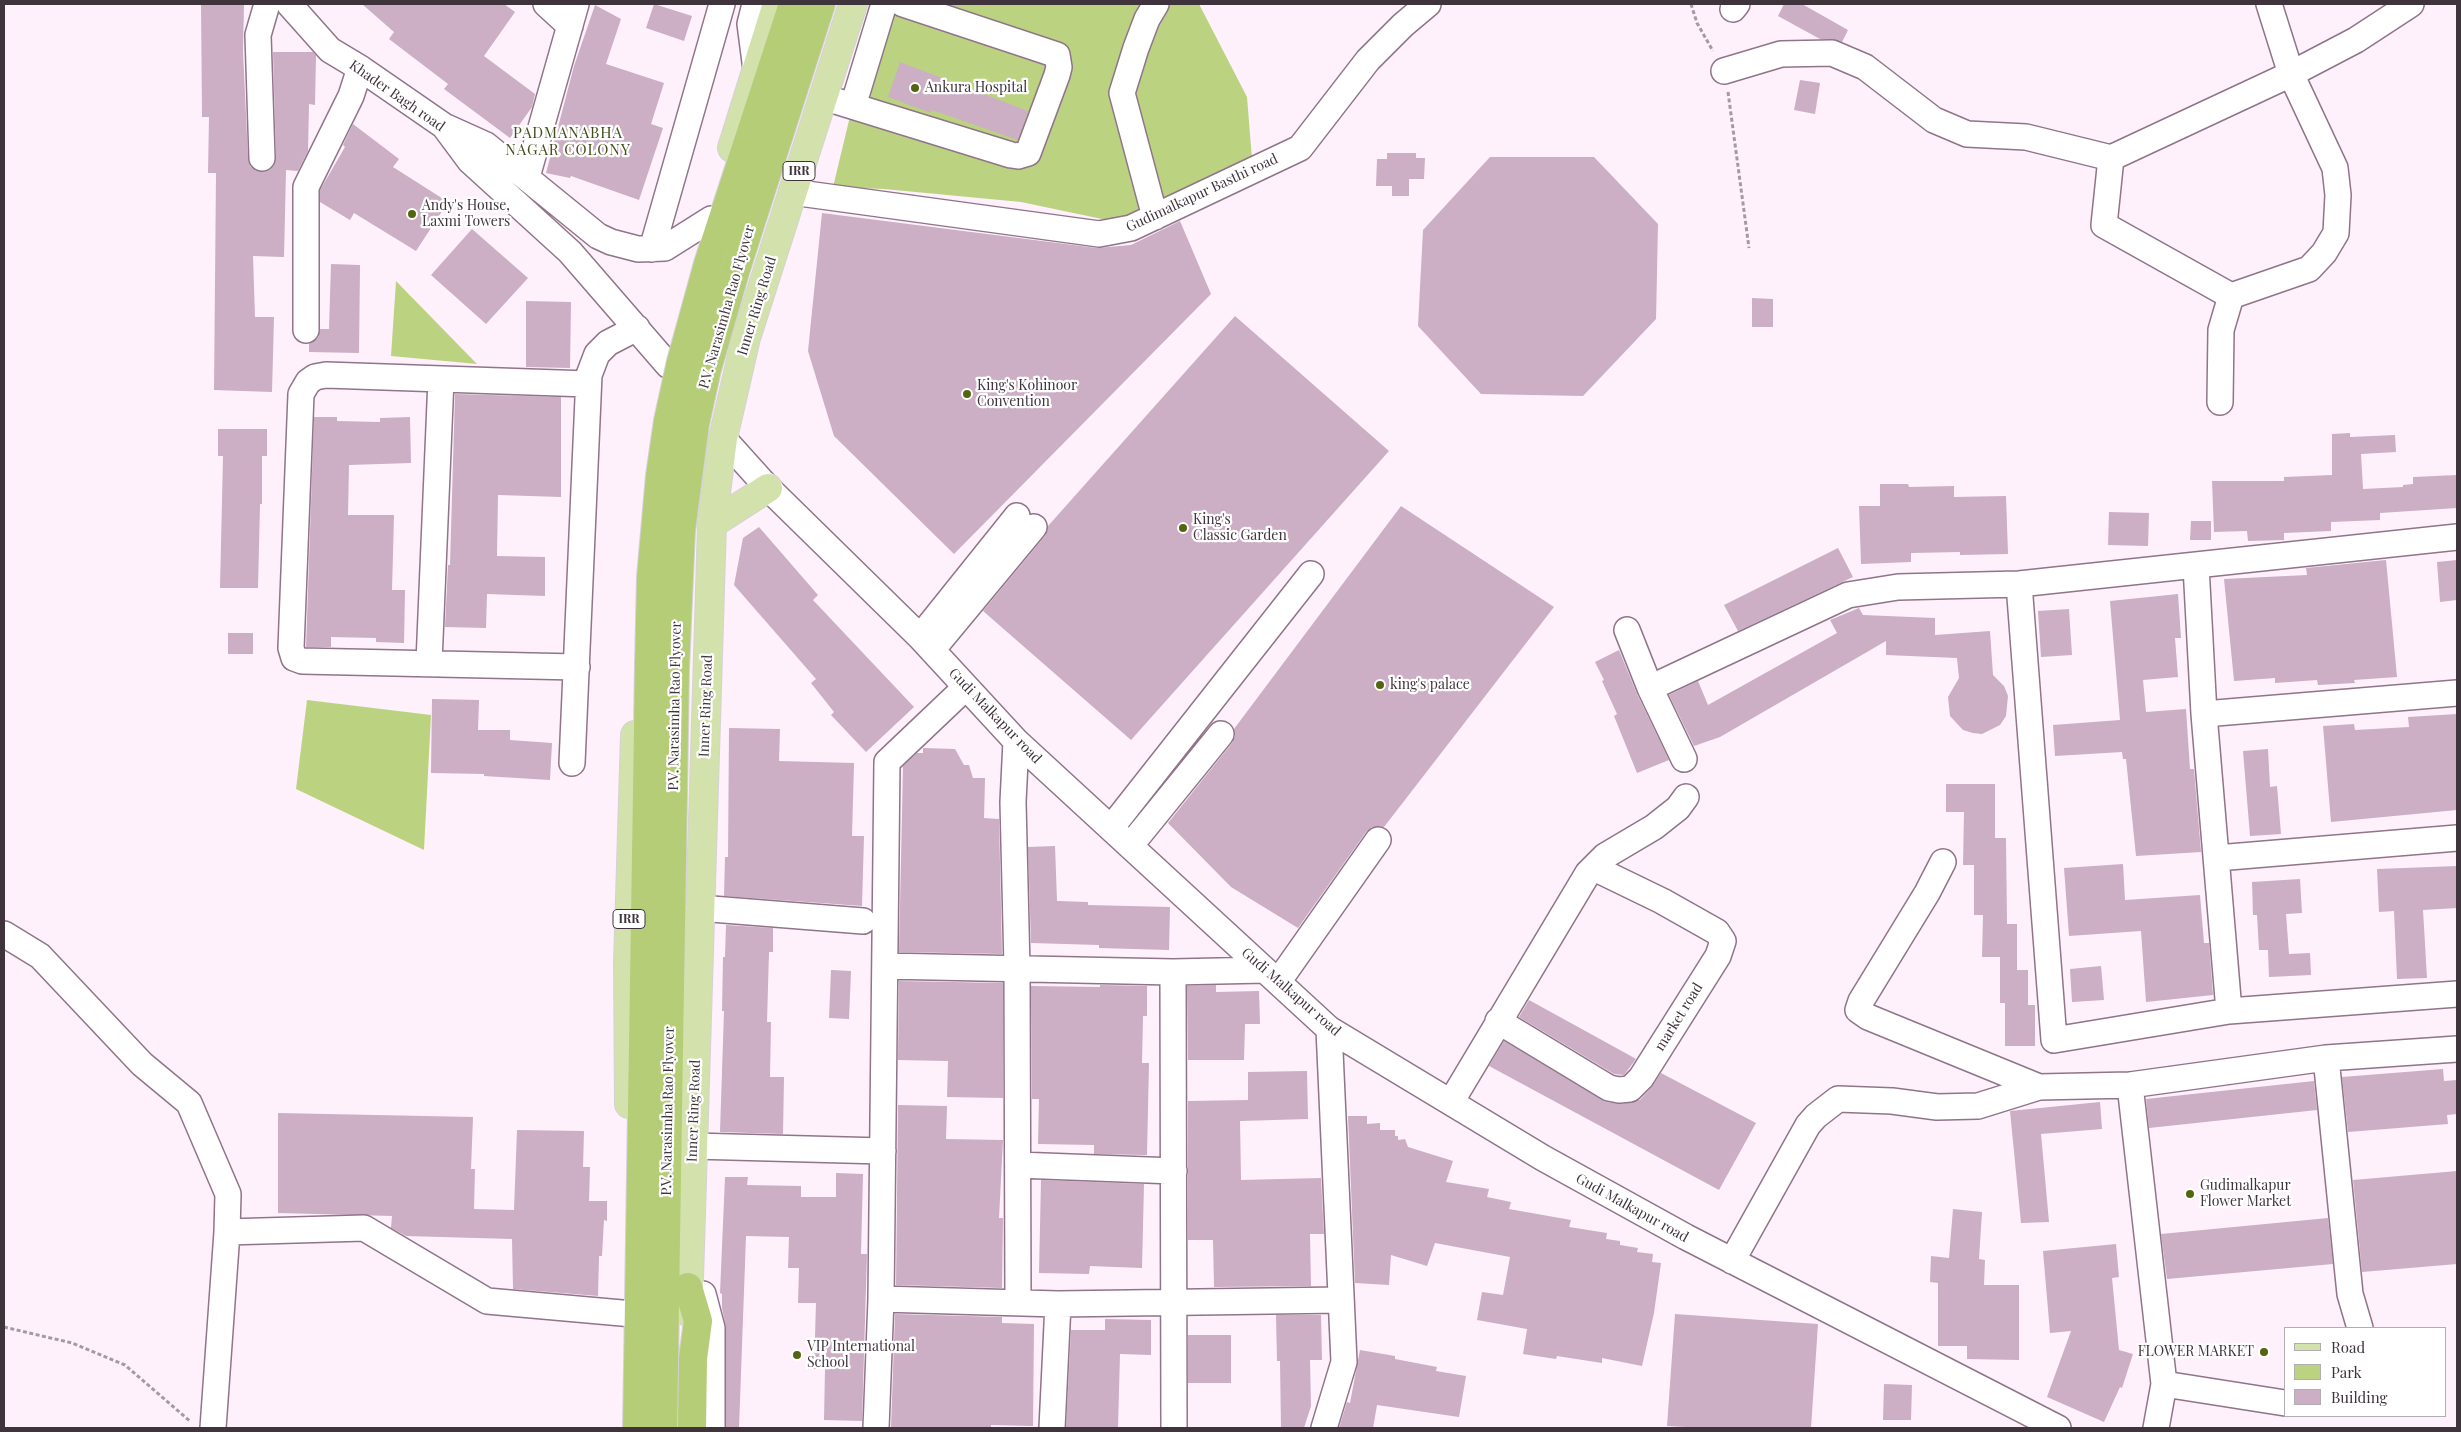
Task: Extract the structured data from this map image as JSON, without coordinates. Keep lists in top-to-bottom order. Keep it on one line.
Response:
{"streets":{"highway":["P.V. Narasimha Rao Flyover"],"main road":["IRR","Inner Ring Road"],"street":["Khader Bagh road","Gudimalkapur Basthi road","Gudi Malkapur road","market road"]},"crossings":[["Khader Bagh road","IRR"],["Gudimalkapur Basthi road","Inner Ring Road"],["Inner Ring Road","Gudi Malkapur road"]],"districts":["PADMANABHA NAGAR COLONY"],"places":["Ankura Hospital","Andy's House, Laxmi Towers","King's Kohinoor Convention","King's Classic Garden","king's palace","Gudimalkapur Flower Market","FLOWER MARKET","VIP International School"],"legend":["Road","Park","Building"]}
